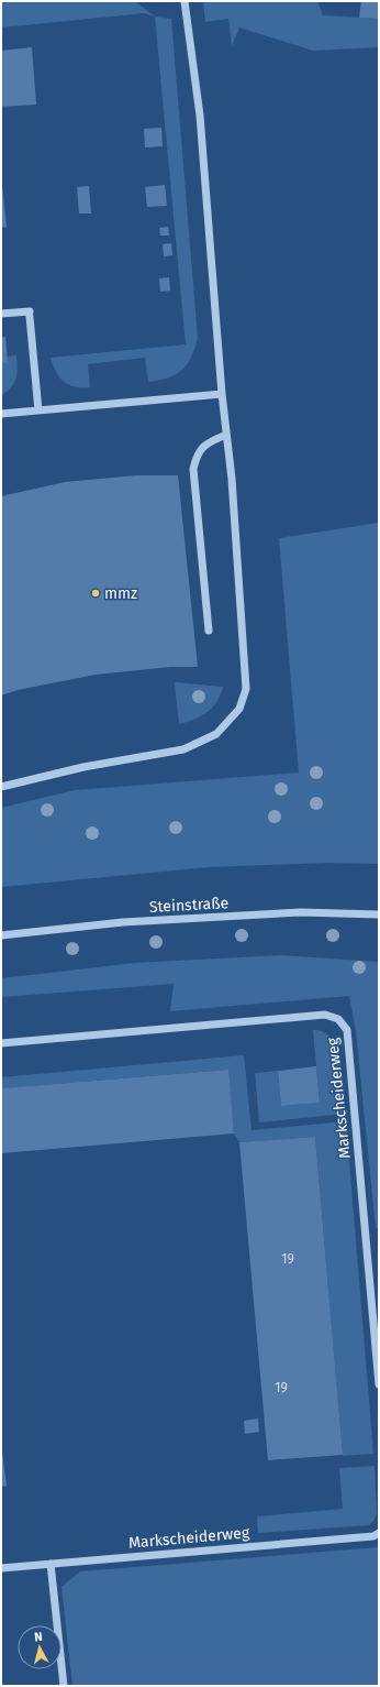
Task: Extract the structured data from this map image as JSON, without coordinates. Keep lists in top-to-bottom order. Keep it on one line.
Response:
{"streets":{"street":["Steinstraße","Markscheiderweg"]},"places":["mmz"],"house_numbers":["19","19"],"north":"top"}
